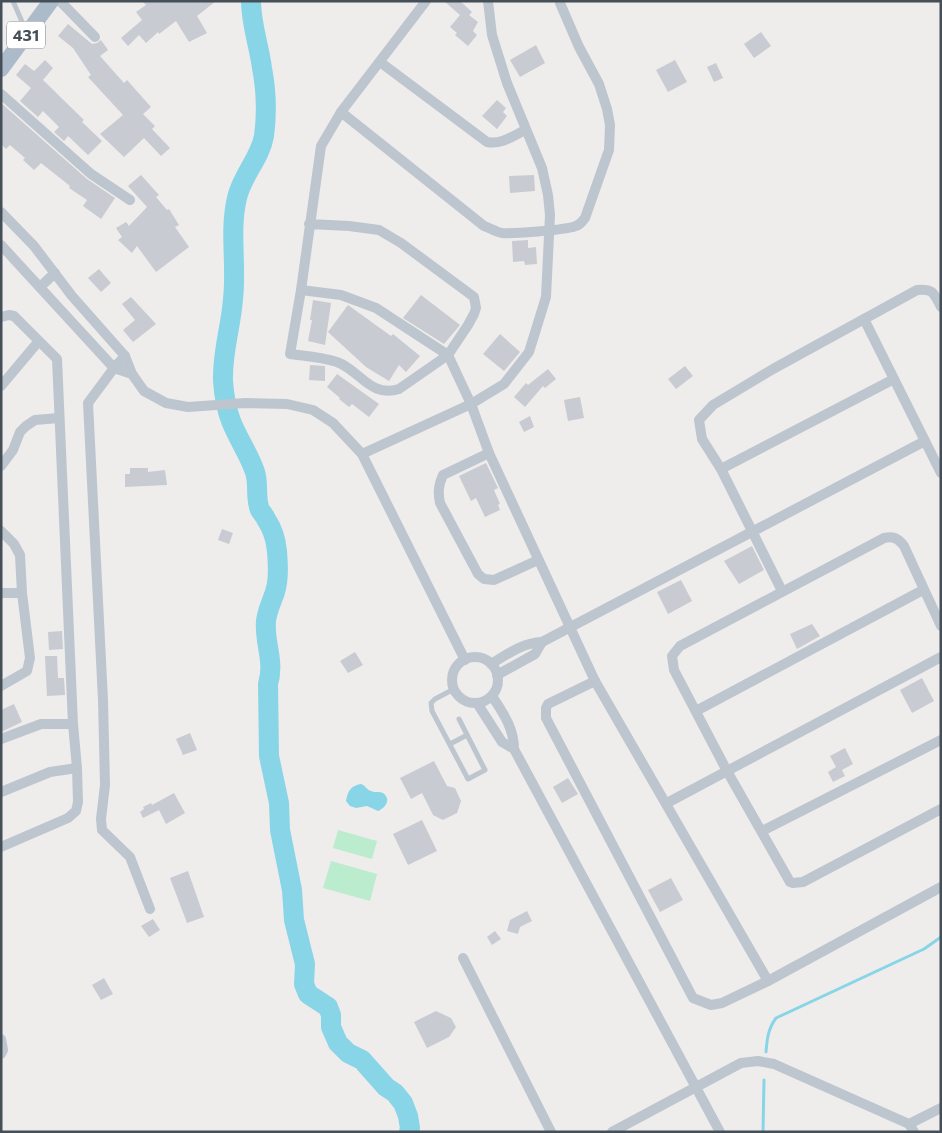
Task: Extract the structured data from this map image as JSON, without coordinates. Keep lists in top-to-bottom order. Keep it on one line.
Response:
{"streets":{"main road":["431"]}}
